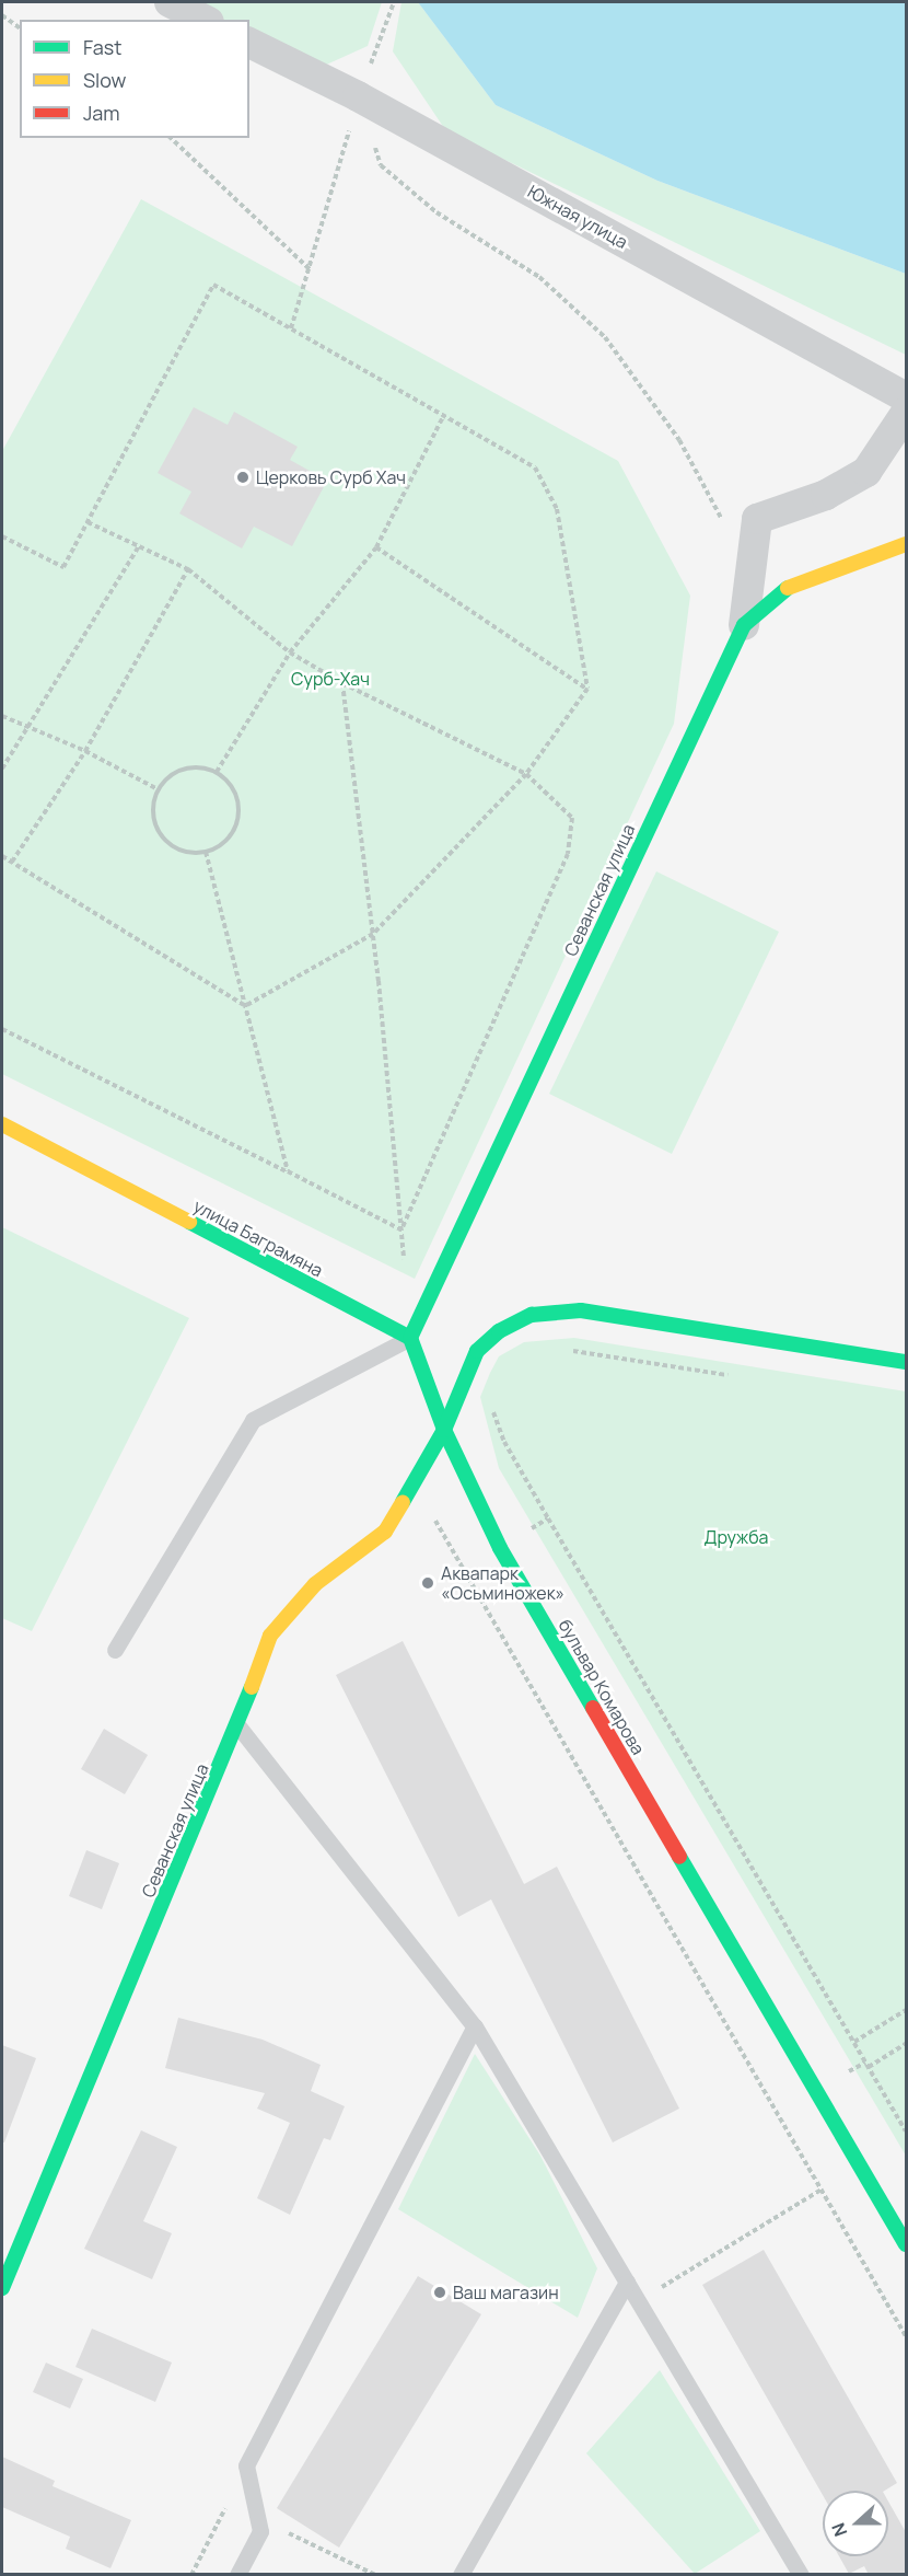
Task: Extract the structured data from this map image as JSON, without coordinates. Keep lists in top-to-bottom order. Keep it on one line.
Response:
{"streets":{"street":["Южная улица","Севанская улица","улица Баграмяна","бульвар Комарова"]},"crossings":[["Севанская улица","улица Баграмяна"],["Севанская улица","бульвар Комарова"]],"parks":["Сурб-Хач","Дружба"],"places":["Церковь Сурб Хач","Аквапарк «Осьминожек»","Ваш магазин"],"legend":["Fast","Slow","Jam"],"north":"left"}
